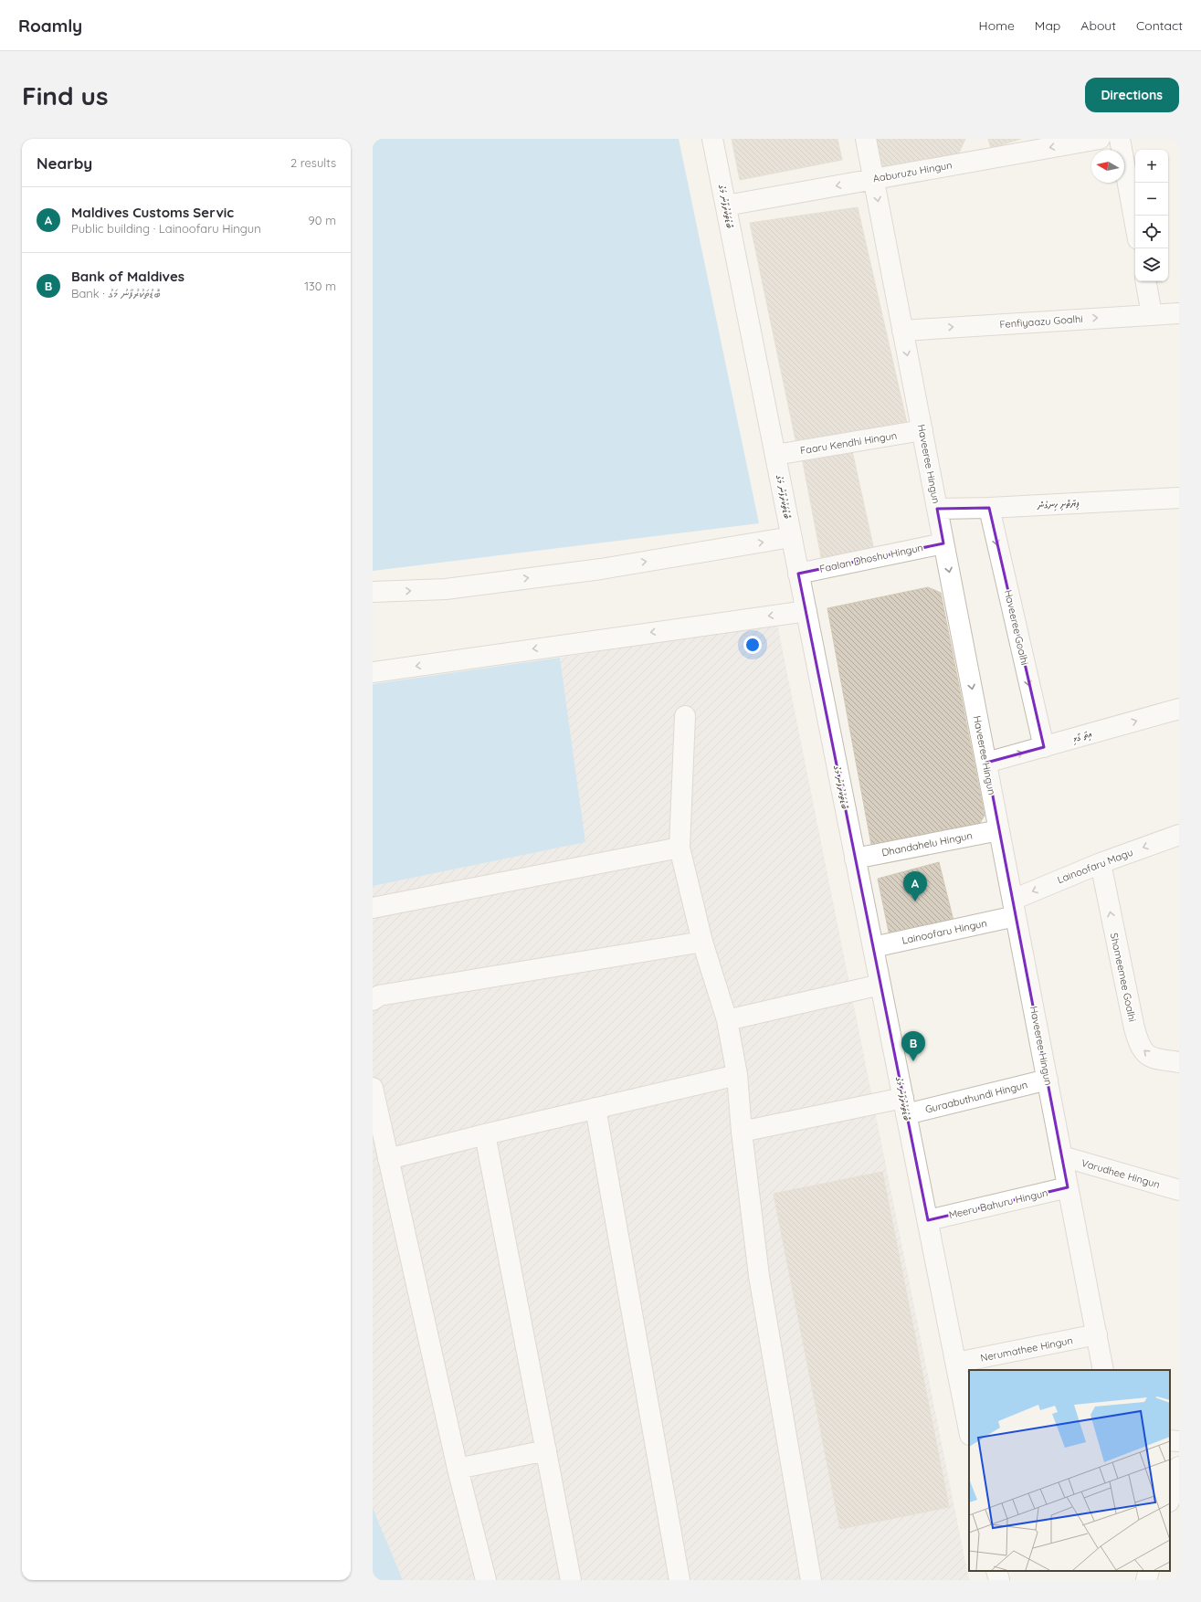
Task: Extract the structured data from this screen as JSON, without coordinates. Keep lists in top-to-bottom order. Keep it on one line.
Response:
{"streets":{"street":["Aaburuzu Hingun","ބޮޑުތަކުރުފާނު މަގު","Fenfiyaazu Goalhi","Faaru Kendhi Hingun","Haveeree Hingun","ފިޔާތޮށި ހިނގުން","Faalan Dhoshu Hingun","Haveeree Goalhi","އިތާ ގޯޅި","Dhandahelu Hingun","Lainoofaru Magu","Lainoofaru Hingun","Shameemee Goalhi","Guraabuthundi Hingun","Varudhee Hingun","Meeru Bahuru Hingun","Nerumathee Hingun"]},"crossings":[["Aaburuzu Hingun","ބޮޑުތަކުރުފާނު މަގު"],["Aaburuzu Hingun","Haveeree Hingun"],["ބޮޑުތަކުރުފާނު މަގު","Faaru Kendhi Hingun"],["ބޮޑުތަކުރުފާނު މަގު","Faalan Dhoshu Hingun"],["ބޮޑުތަކުރުފާނު މަގު","Dhandahelu Hingun"],["ބޮޑުތަކުރުފާނު މަގު","Lainoofaru Hingun"],["ބޮޑުތަކުރުފާނު މަގު","Guraabuthundi Hingun"],["ބޮޑުތަކުރުފާނު މަގު","Meeru Bahuru Hingun"],["ބޮޑުތަކުރުފާނު މަގު","Nerumathee Hingun"],["Fenfiyaazu Goalhi","Haveeree Hingun"],["Faaru Kendhi Hingun","Haveeree Hingun"],["Haveeree Hingun","ފިޔާތޮށި ހިނގުން"],["Haveeree Hingun","Faalan Dhoshu Hingun"],["Haveeree Hingun","އިތާ ގޯޅި"],["Haveeree Hingun","Dhandahelu Hingun"],["Haveeree Hingun","Lainoofaru Magu"],["Haveeree Hingun","Lainoofaru Hingun"],["Haveeree Hingun","Guraabuthundi Hingun"],["Haveeree Hingun","Varudhee Hingun"],["Haveeree Hingun","Meeru Bahuru Hingun"],["Haveeree Hingun","Nerumathee Hingun"],["ފިޔާތޮށި ހިނގުން","Haveeree Goalhi"],["Haveeree Goalhi","އިތާ ގޯޅި"],["Lainoofaru Magu","Lainoofaru Hingun"],["Lainoofaru Magu","Shameemee Goalhi"]],"one_way":["Aaburuzu Hingun","Fenfiyaazu Goalhi","Haveeree Hingun","Haveeree Goalhi","އިތާ ގޯޅި","Lainoofaru Magu","Shameemee Goalhi"],"north":"left","page":{"header":"Roamly","nav":["Home","Map","About","Contact"],"buttons":"Directions","title":"Find us","heading":["Nearby","2 results"],"map_buttons":["+","−"],"list":[{"mark":"A","name":"Maldives Customs Servic","note":"Public building · Lainoofaru Hingun","value":"90 m"},{"mark":"B","name":"Bank of Maldives","note":"Bank · ބޮޑުތަކުރުފާނު މަގު","value":"130 m"}],"pins":["A","B"]}}
